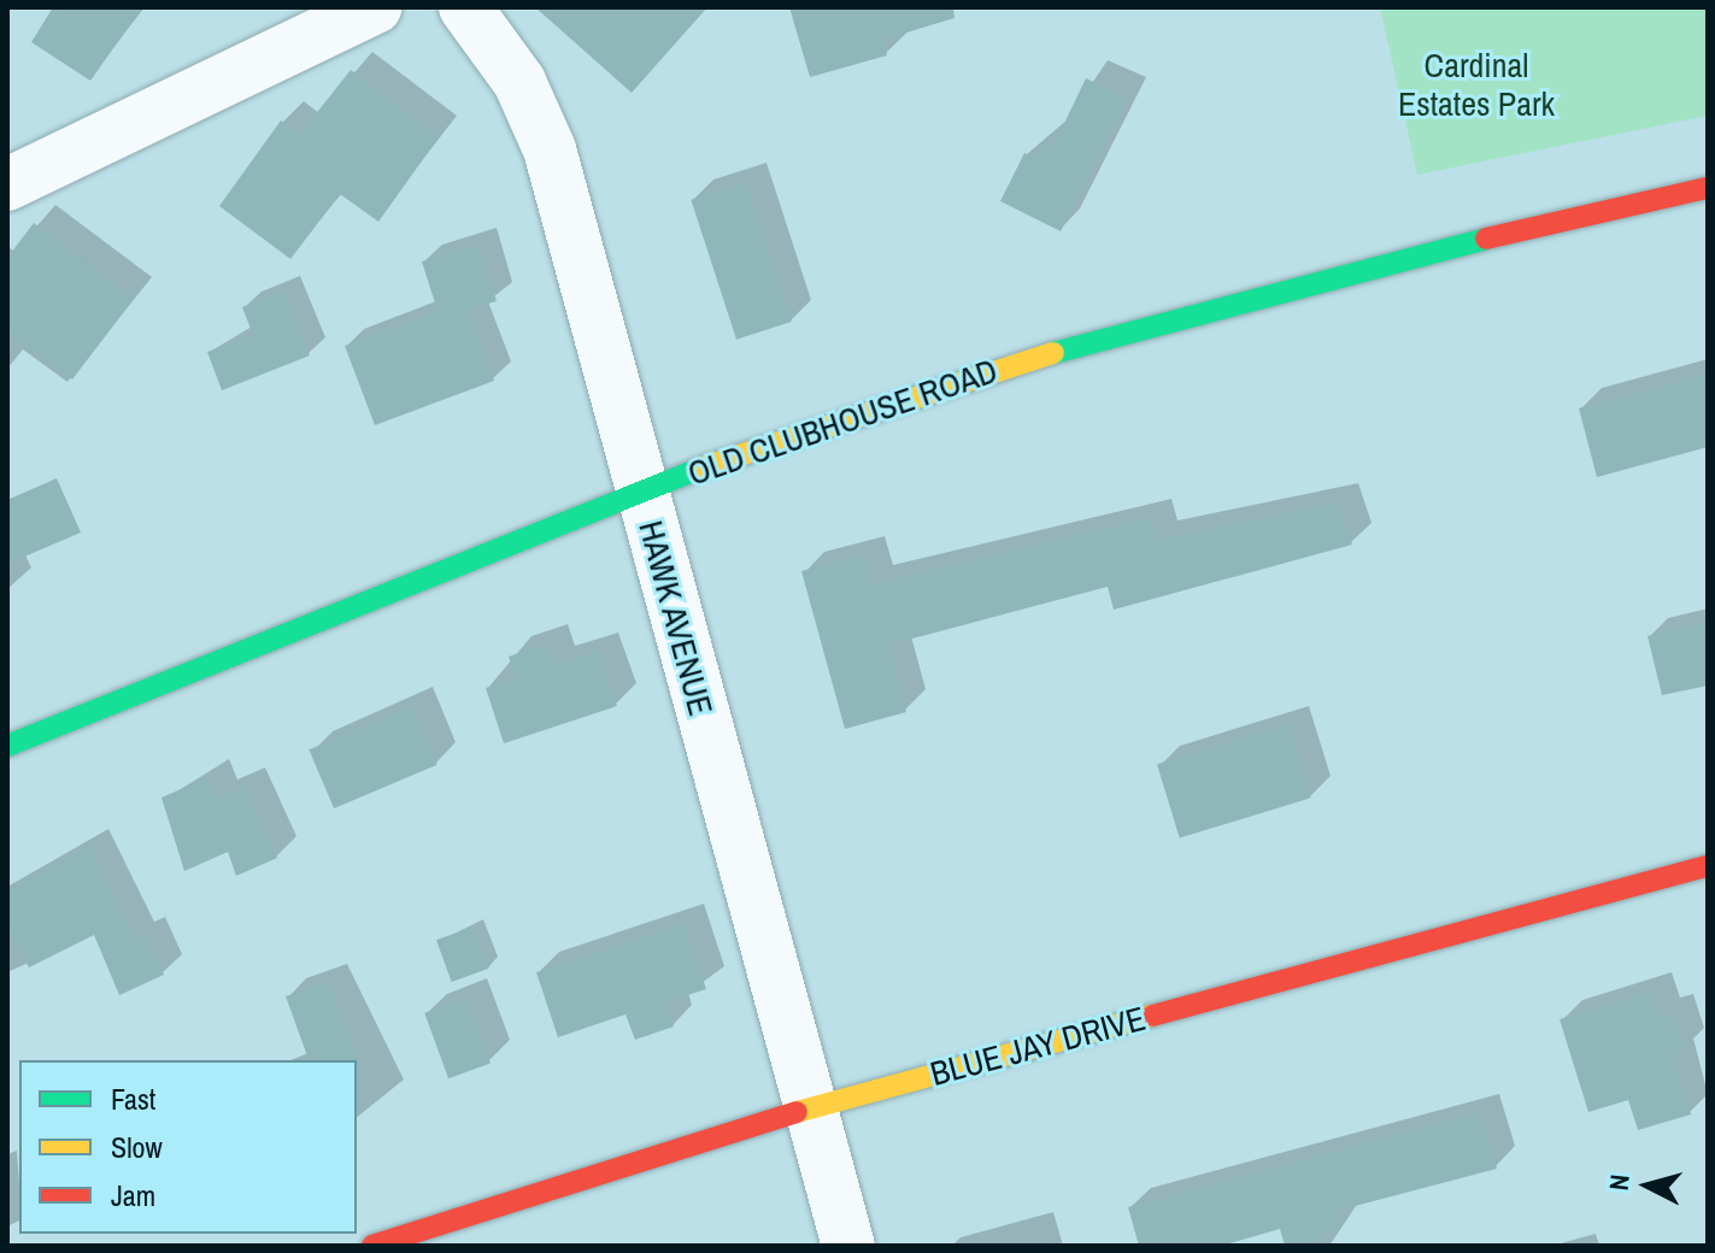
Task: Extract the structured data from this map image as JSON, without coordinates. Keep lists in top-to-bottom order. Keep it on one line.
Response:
{"streets":{"street":["OLD CLUBHOUSE ROAD","HAWK AVENUE","BLUE JAY DRIVE"]},"crossings":[["OLD CLUBHOUSE ROAD","HAWK AVENUE"],["HAWK AVENUE","BLUE JAY DRIVE"]],"parks":["Cardinal Estates Park"],"legend":["Fast","Slow","Jam"],"north":"left"}
